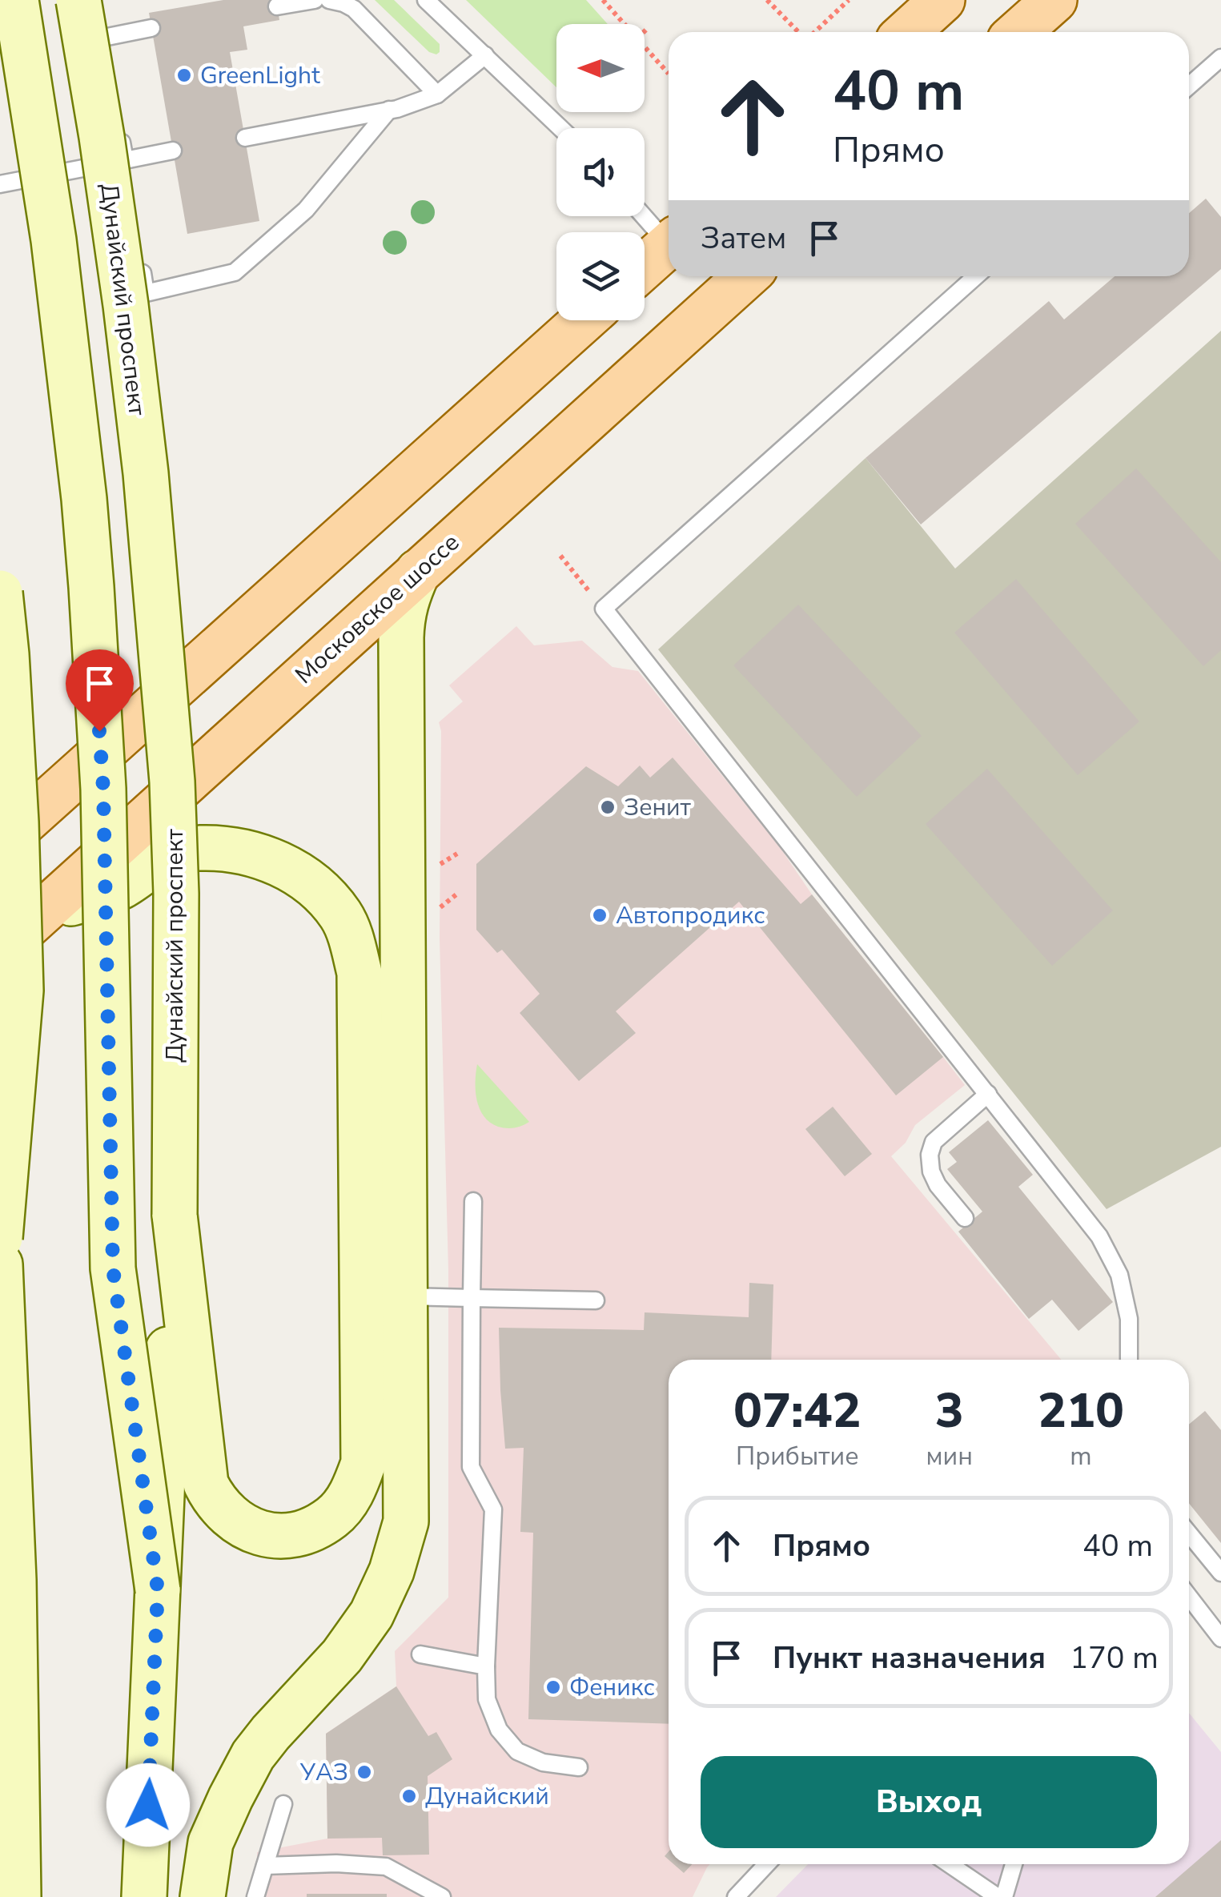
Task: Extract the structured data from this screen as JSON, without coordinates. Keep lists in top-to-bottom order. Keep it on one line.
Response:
{"streets":{"main road":["Дунайский проспект","Московское шоссе"]},"places":["GreenLight","Зенит","Автопродикс","Феникс","УАЗ","Дунайский"],"north":"left","page":{"turn":["40 m","Прямо"],"then":"Затем","eta":["07:42","Прибытие","3","мин","210","m"],"list":[{"name":"Прямо","value":"40 m"},{"name":"Пункт назначения","value":"170 m"}],"buttons":"Выход"}}
